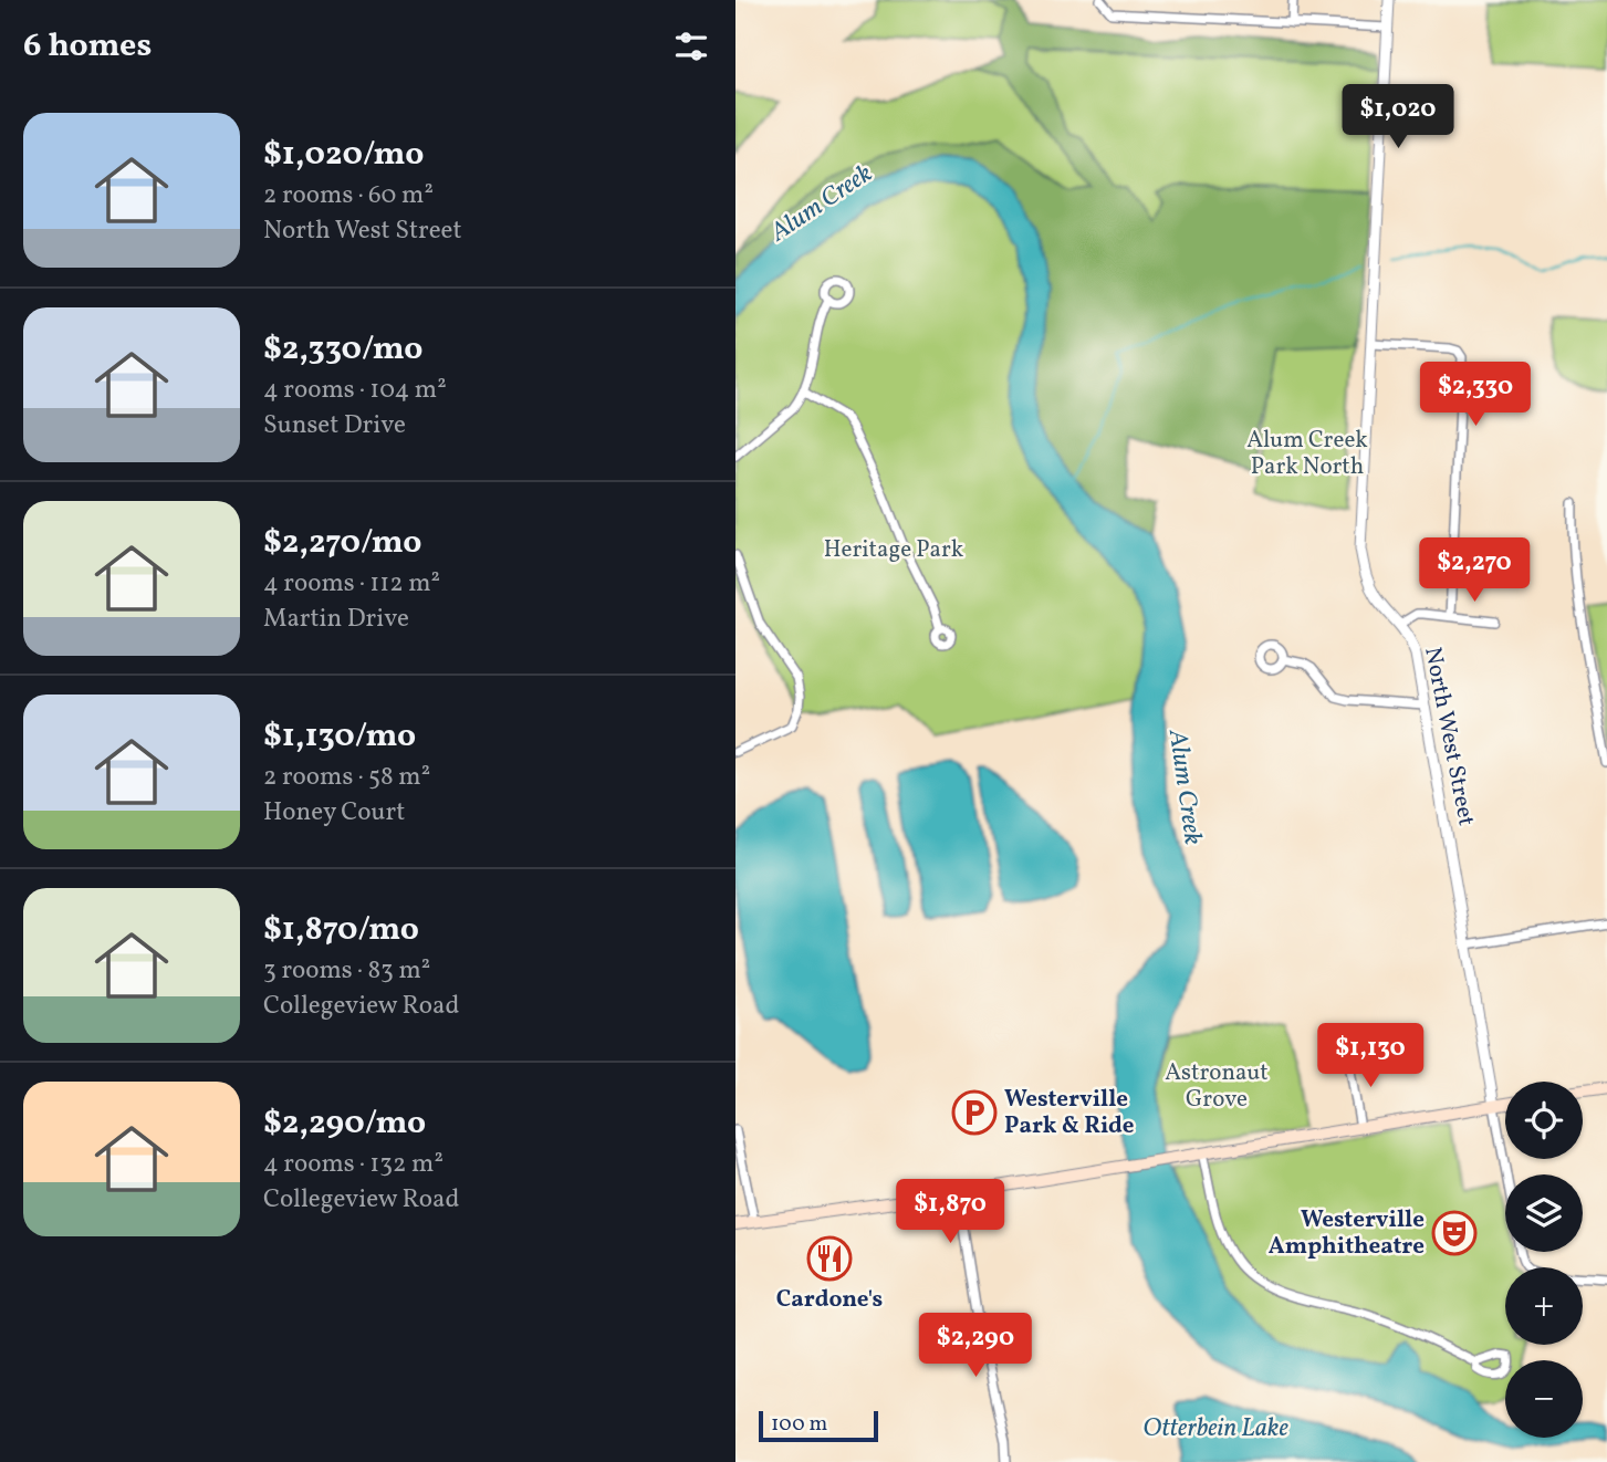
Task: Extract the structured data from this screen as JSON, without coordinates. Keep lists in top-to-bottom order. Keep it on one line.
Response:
{"streets":{"street":["North West Street"]},"water":["Alum Creek","Otterbein Lake"],"parks":["Alum Creek Park North","Heritage Park","Astronaut Grove"],"places":{"parking":["Westerville Park & Ride"],"theatre":["Westerville Amphitheatre"],"restaurant":["Cardone's"]},"scale_bar":"100 m","page":{"heading":"6 homes","price":["$1,020","$2,330","$2,270","$1,130","$1,870","$2,290"],"list":[{"name":"$1,020/mo","note":"2 rooms · 60 m² · North West Street"},{"name":"$2,330/mo","note":"4 rooms · 104 m² · Sunset Drive"},{"name":"$2,270/mo","note":"4 rooms · 112 m² · Martin Drive"},{"name":"$1,130/mo","note":"2 rooms · 58 m² · Honey Court"},{"name":"$1,870/mo","note":"3 rooms · 83 m² · Collegeview Road"},{"name":"$2,290/mo","note":"4 rooms · 132 m² · Collegeview Road"}],"map_buttons":["+","−"],"scale":"100 m"}}
